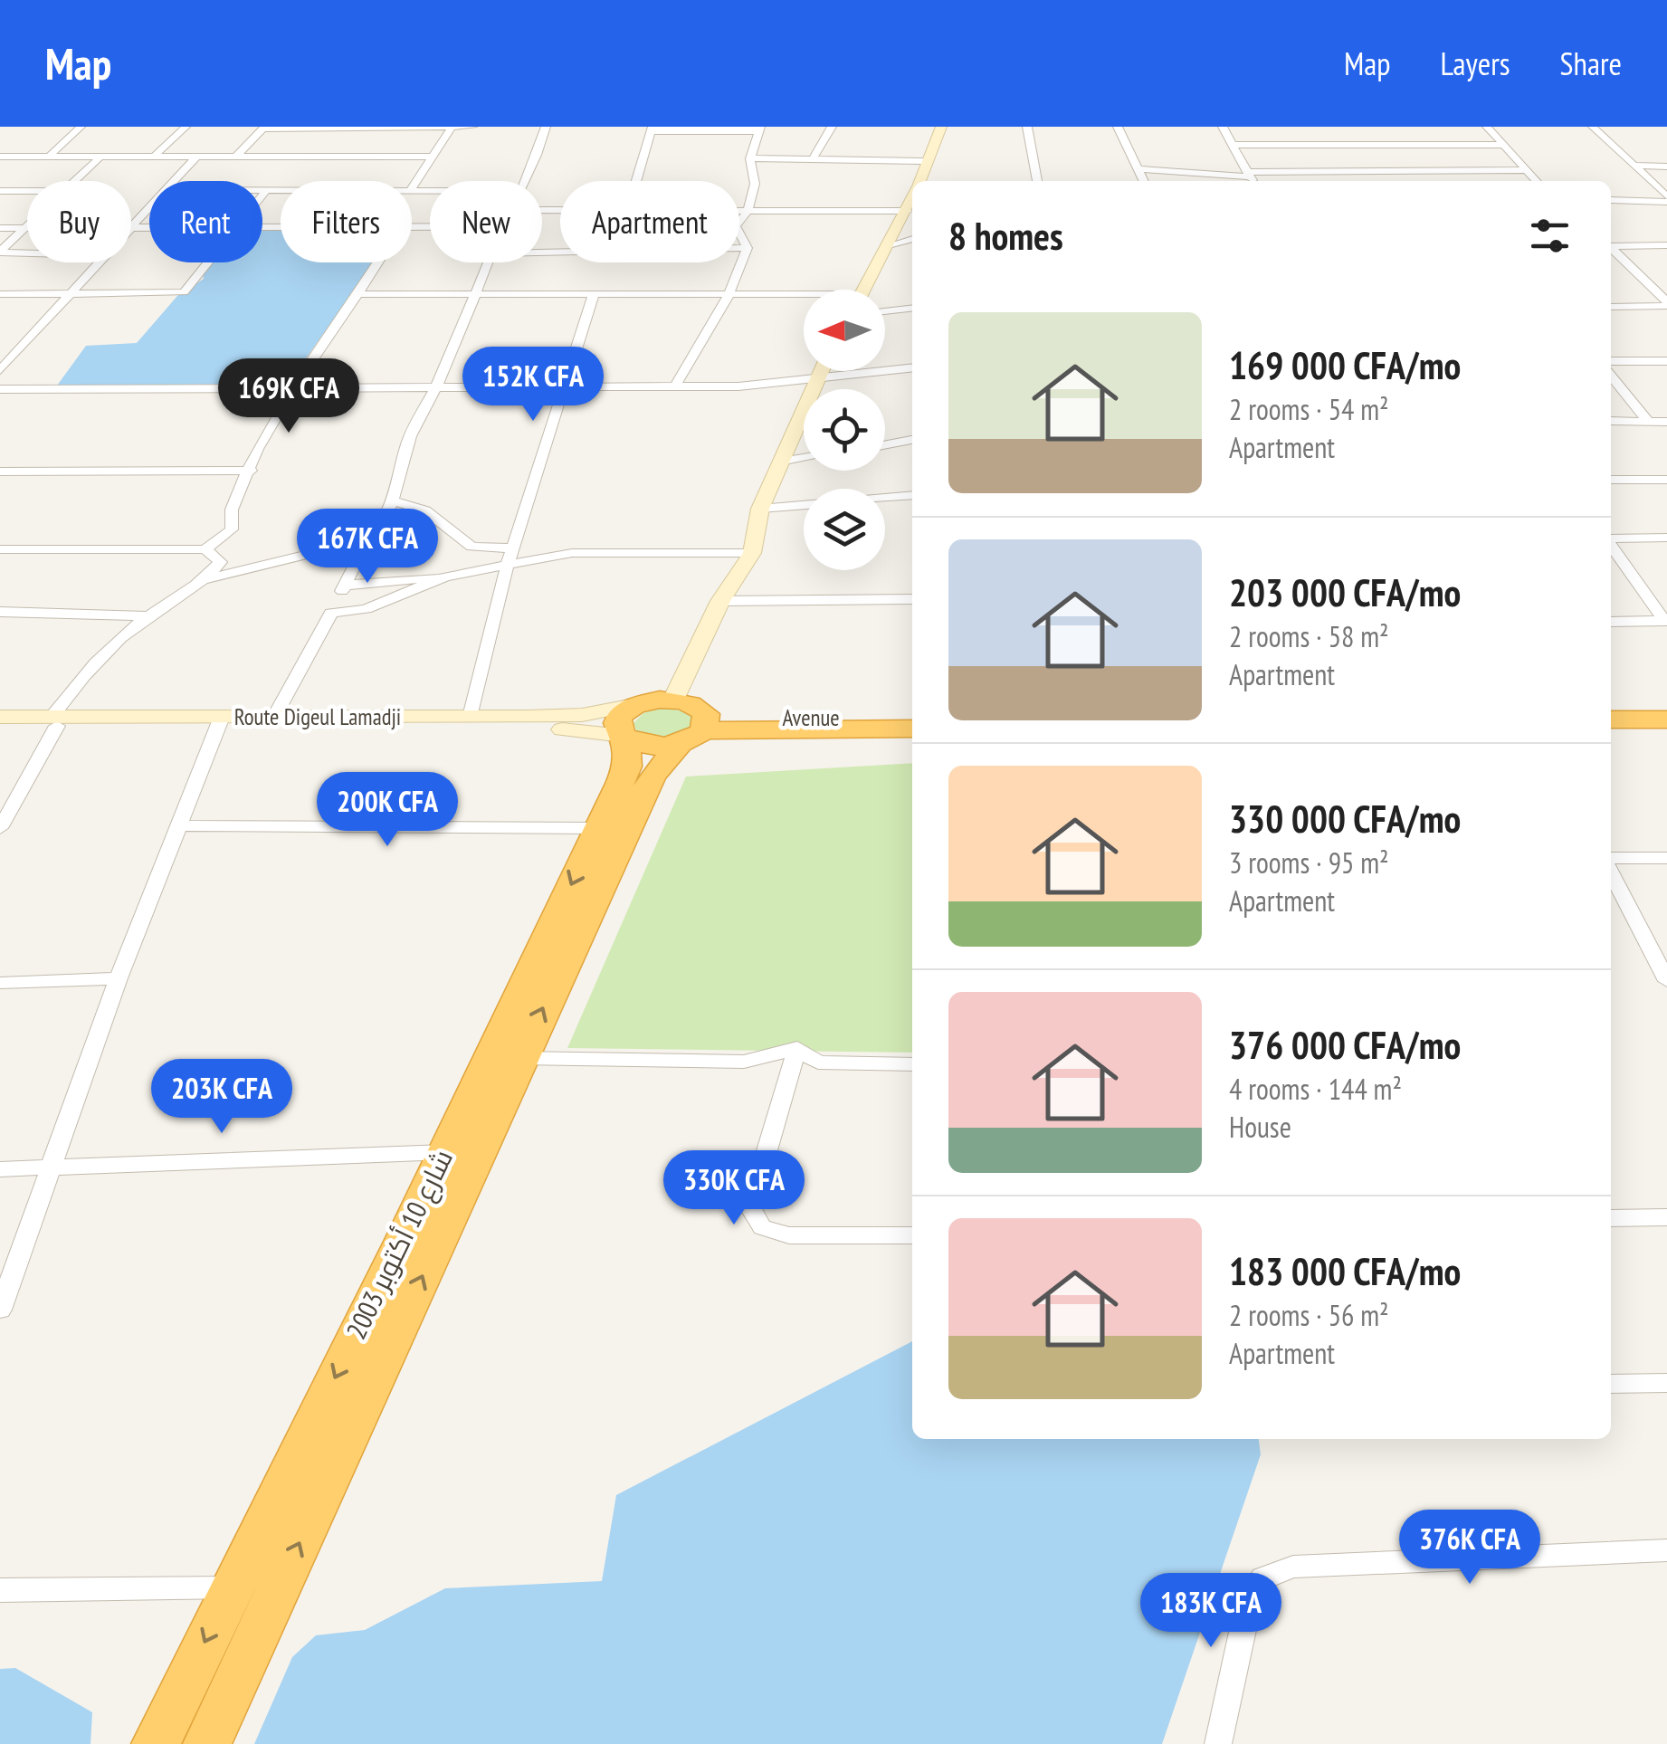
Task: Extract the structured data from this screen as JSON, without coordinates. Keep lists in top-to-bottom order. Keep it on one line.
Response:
{"streets":{"highway":["Avenue","شارع 10 أكتوبر 2003"],"street":["Route Digeul Lamadji"]},"crossings":[["Route Digeul Lamadji","شارع 10 أكتوبر 2003"],["Avenue","شارع 10 أكتوبر 2003"]],"north":"left","page":{"header":"Map","nav":["Map","Layers","Share"],"chip":["Buy","Rent","Filters","New","Apartment"],"heading":"8 homes","list":[{"name":"169 000 CFA/mo","note":"2 rooms · 54 m² · Apartment"},{"name":"203 000 CFA/mo","note":"2 rooms · 58 m² · Apartment"},{"name":"330 000 CFA/mo","note":"3 rooms · 95 m² · Apartment"},{"name":"376 000 CFA/mo","note":"4 rooms · 144 m² · House"},{"name":"183 000 CFA/mo","note":"2 rooms · 56 m² · Apartment"}],"price":["152K CFA","169K CFA","167K CFA","200K CFA","203K CFA","330K CFA","376K CFA","183K CFA"]}}
